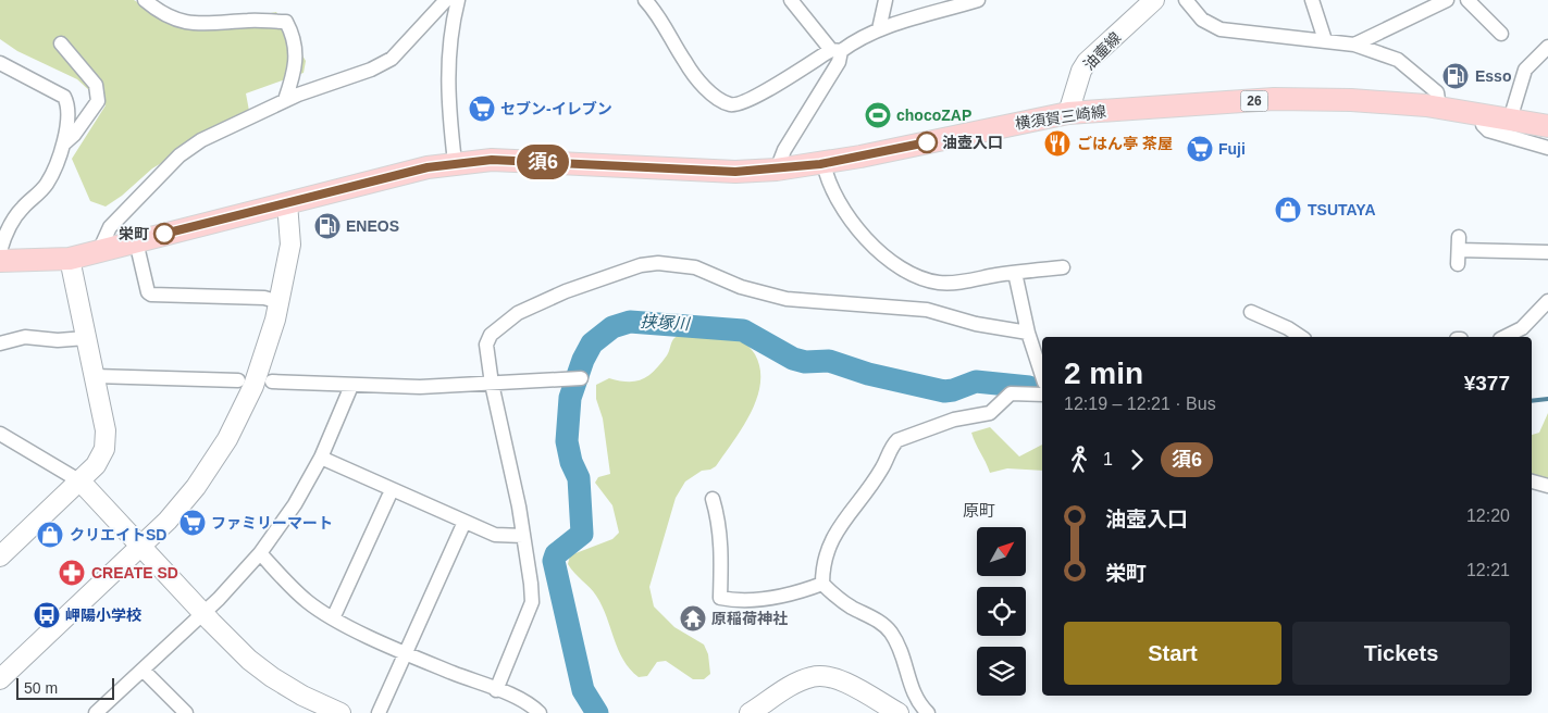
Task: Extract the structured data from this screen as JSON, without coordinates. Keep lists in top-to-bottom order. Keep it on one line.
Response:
{"streets":{"main road":["26","横須賀三崎線"],"street":["油壷線"]},"crossings":[["油壷線","横須賀三崎線"]],"districts":["原町"],"water":["挟塚川"],"places":{"fuel station":["Esso","ENEOS"],"supermarket":["セブン-イレブン","Fuji","ファミリーマート"],"sports":["chocoZAP"],"other":["油壺入口","栄町"],"restaurant":["ごはん亭 茶屋"],"shop":["TSUTAYA","クリエイトSD"],"pharmacy":["CREATE SD"],"bus stop":["岬陽小学校"],"temple":["原稲荷神社"]},"lines":["bus line 須6"],"scale_bar":"50 m","north":"top right","page":{"on_map":"須6","heading":["2 min","12:19 – 12:21 · Bus","¥377"],"legs":["1","須6"],"list":[{"name":"油壺入口","value":"12:20"},{"name":"栄町","value":"12:21"}],"buttons":["Start","Tickets"],"scale":"50 m"}}
